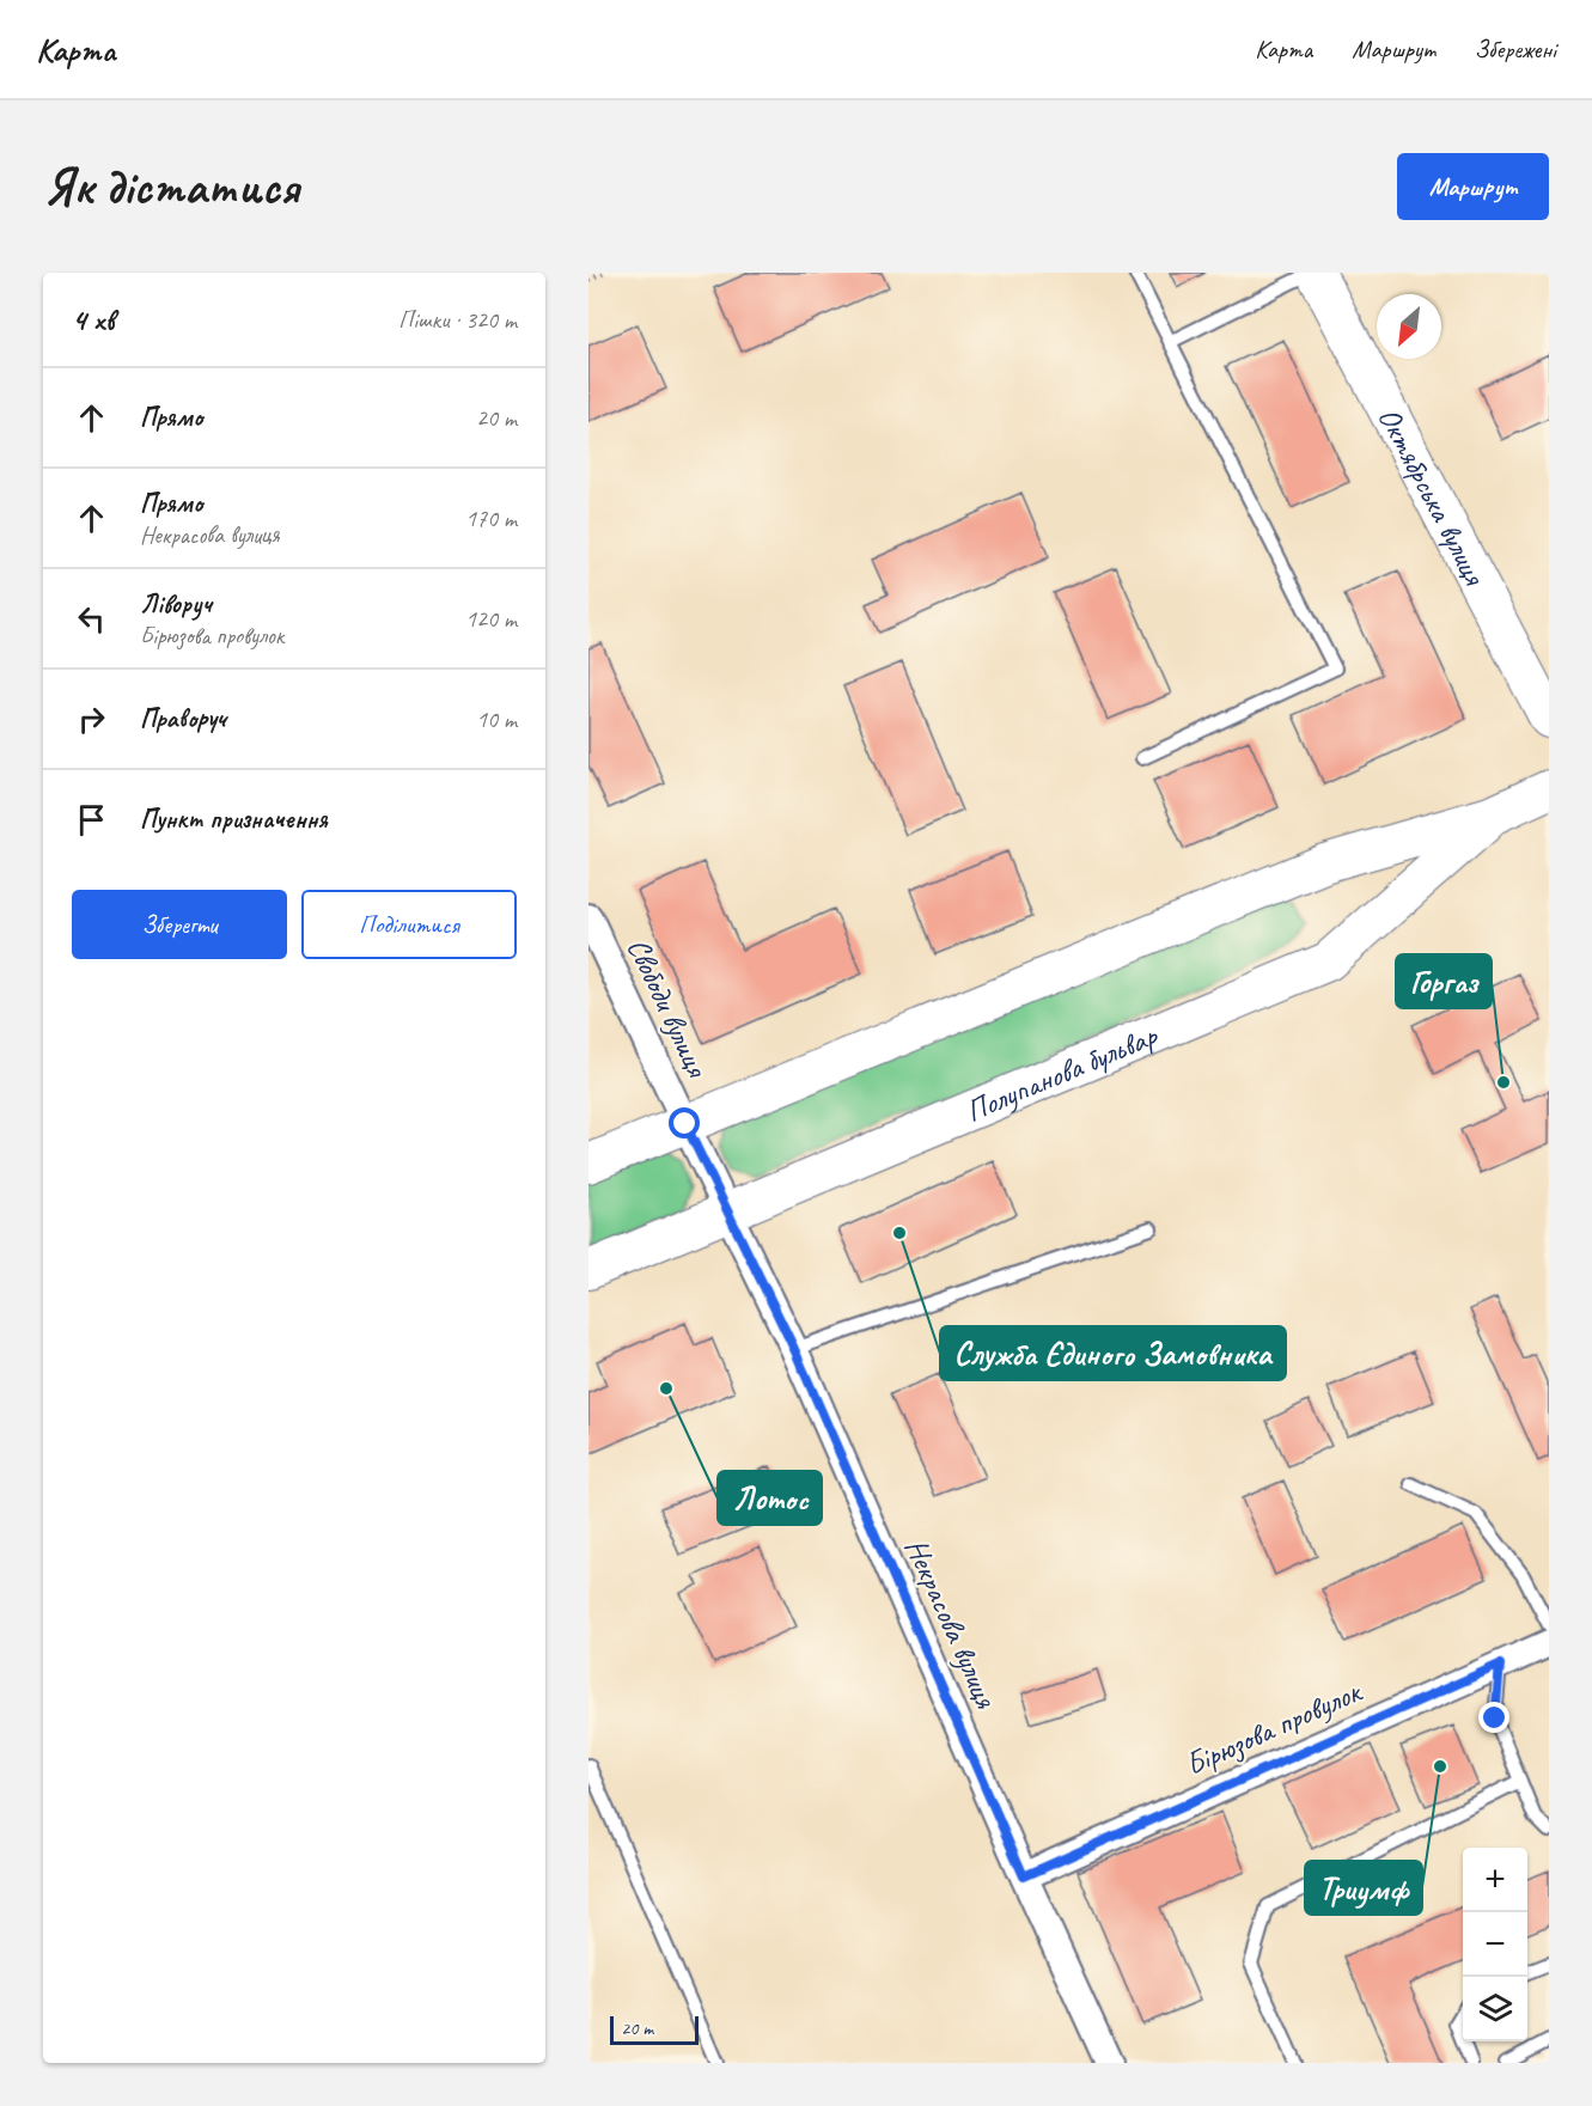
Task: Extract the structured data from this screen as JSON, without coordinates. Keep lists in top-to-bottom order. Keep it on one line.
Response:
{"streets":{"street":["Октябрська вулиця","Свободи вулиця","Полупанова бульвар","Некрасова вулиця","Бірюзова провулок"]},"crossings":[["Свободи вулиця","Полупанова бульвар"],["Свободи вулиця","Некрасова вулиця"],["Полупанова бульвар","Некрасова вулиця"],["Некрасова вулиця","Бірюзова провулок"]],"places":["Горгаз","Служба Єдиного Замовника","Лотос","Триумф"],"scale_bar":"20 m","north":"bottom left","page":{"header":"Карта","nav":["Карта","Маршрут","Збережені"],"buttons":["Маршрут",["Зберегти","Поділитися"]],"title":"Як дістатися","heading":["4 хв","Пішки · 320 m"],"list":[["Прямо","20 m"],["Прямо","Некрасова вулиця","170 m"],["Ліворуч","Бірюзова провулок","120 m"],["Праворуч","10 m"],"Пункт призначення"],"map_buttons":["+","−"],"scale":"20 m"}}
